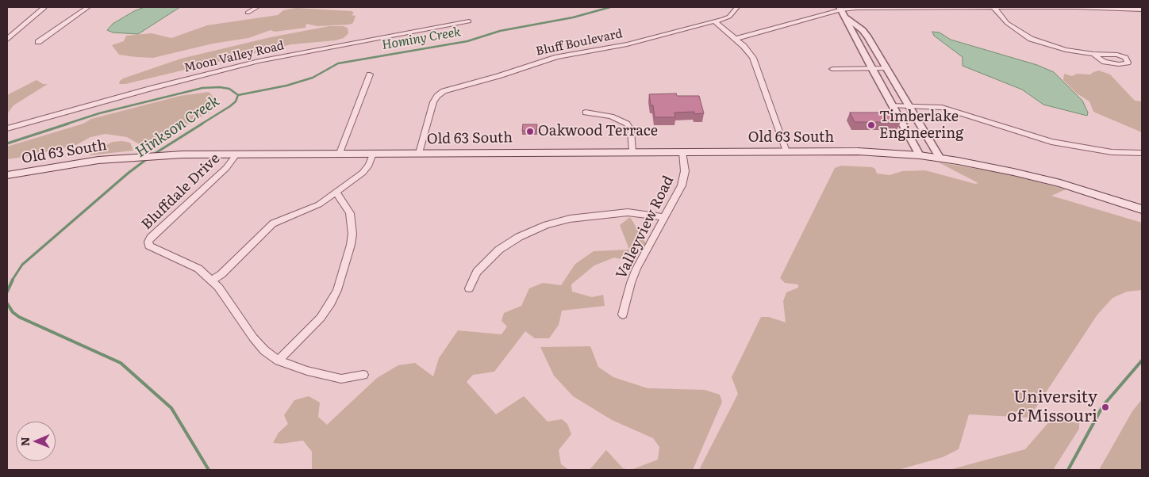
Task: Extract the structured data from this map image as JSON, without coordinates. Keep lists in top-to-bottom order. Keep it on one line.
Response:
{"streets":{"main road":["Old 63 South"],"street":["Bluff Boulevard","Moon Valley Road","Bluffdale Drive","Valleyview Road"]},"crossings":[["Bluff Boulevard","Old 63 South"],["Old 63 South","Bluffdale Drive"],["Old 63 South","Valleyview Road"]],"water":["Hominy Creek","Hinkson Creek"],"places":["Timberlake Engineering","Oakwood Terrace","University of Missouri"],"north":"left"}
